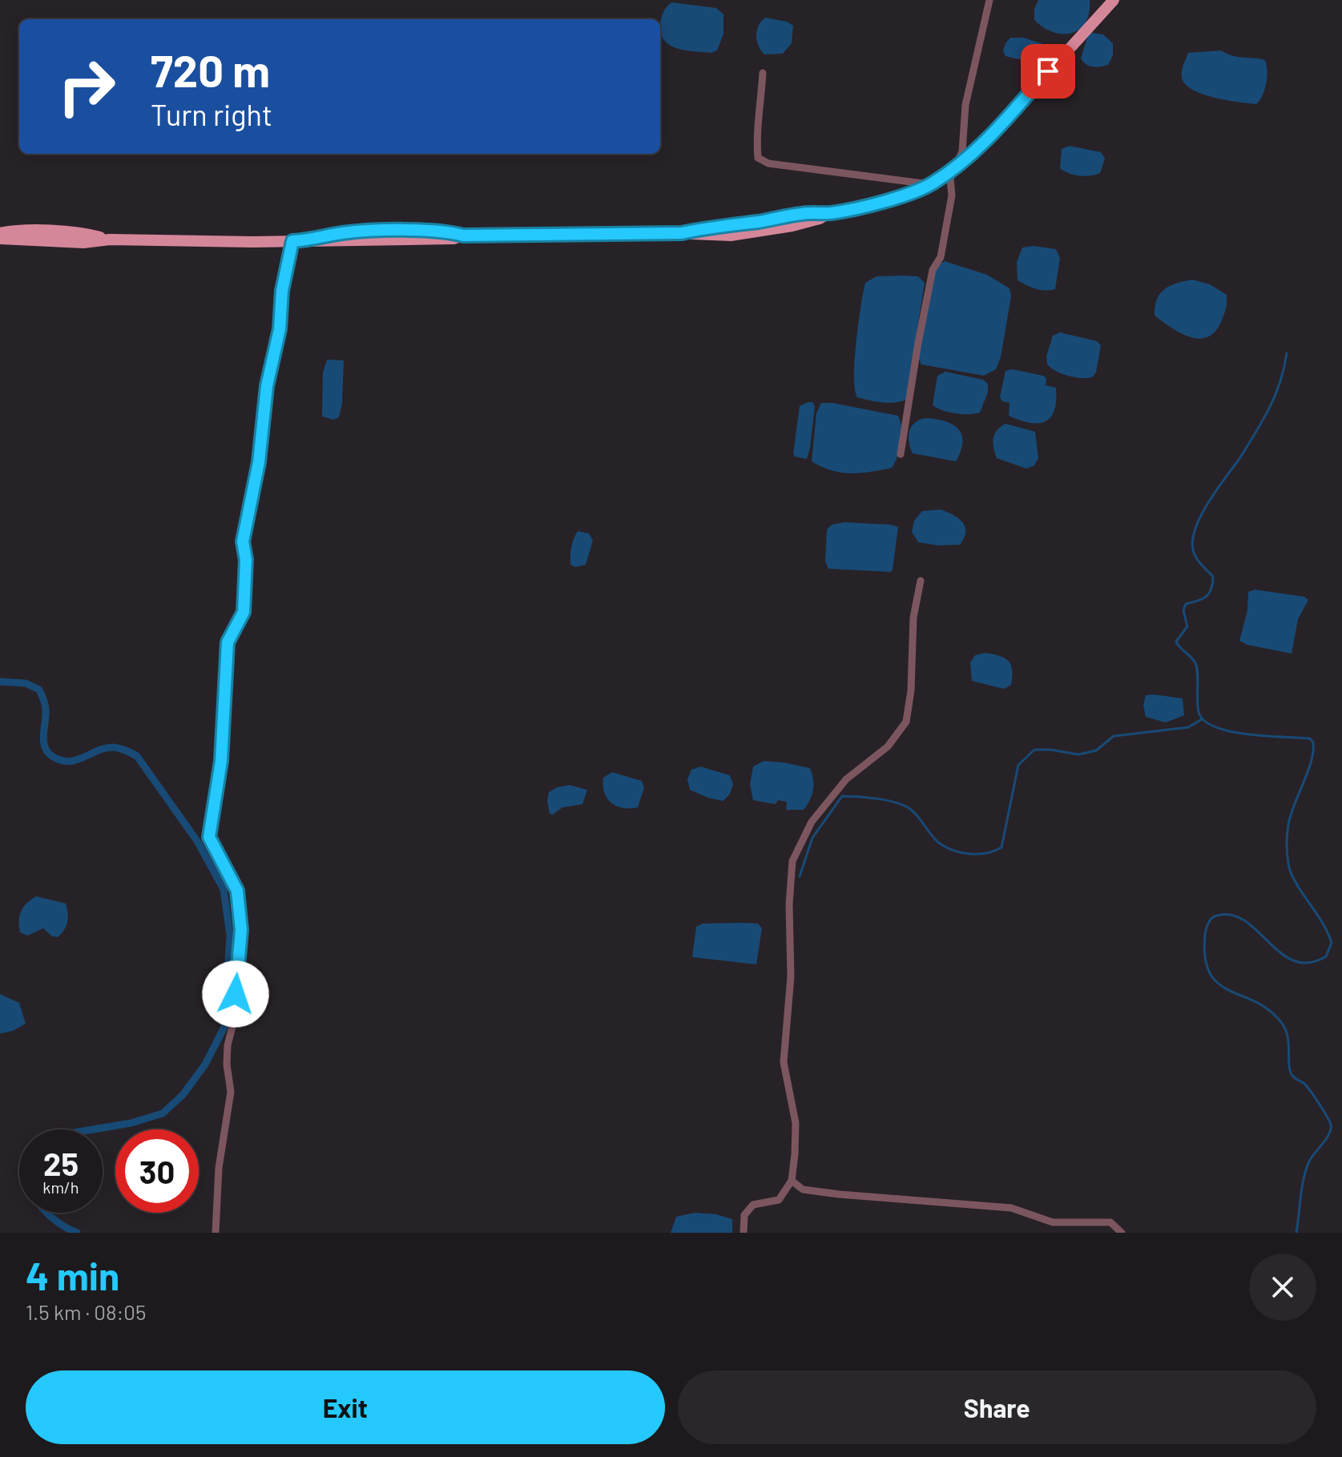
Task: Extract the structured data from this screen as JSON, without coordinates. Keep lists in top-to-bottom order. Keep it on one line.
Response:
{"page":{"turn":["720 m","Turn right"],"speed":"25 km/h","limit":"30","heading":["4 min","1.5 km · 08:05"],"buttons":["Exit","Share"]}}
